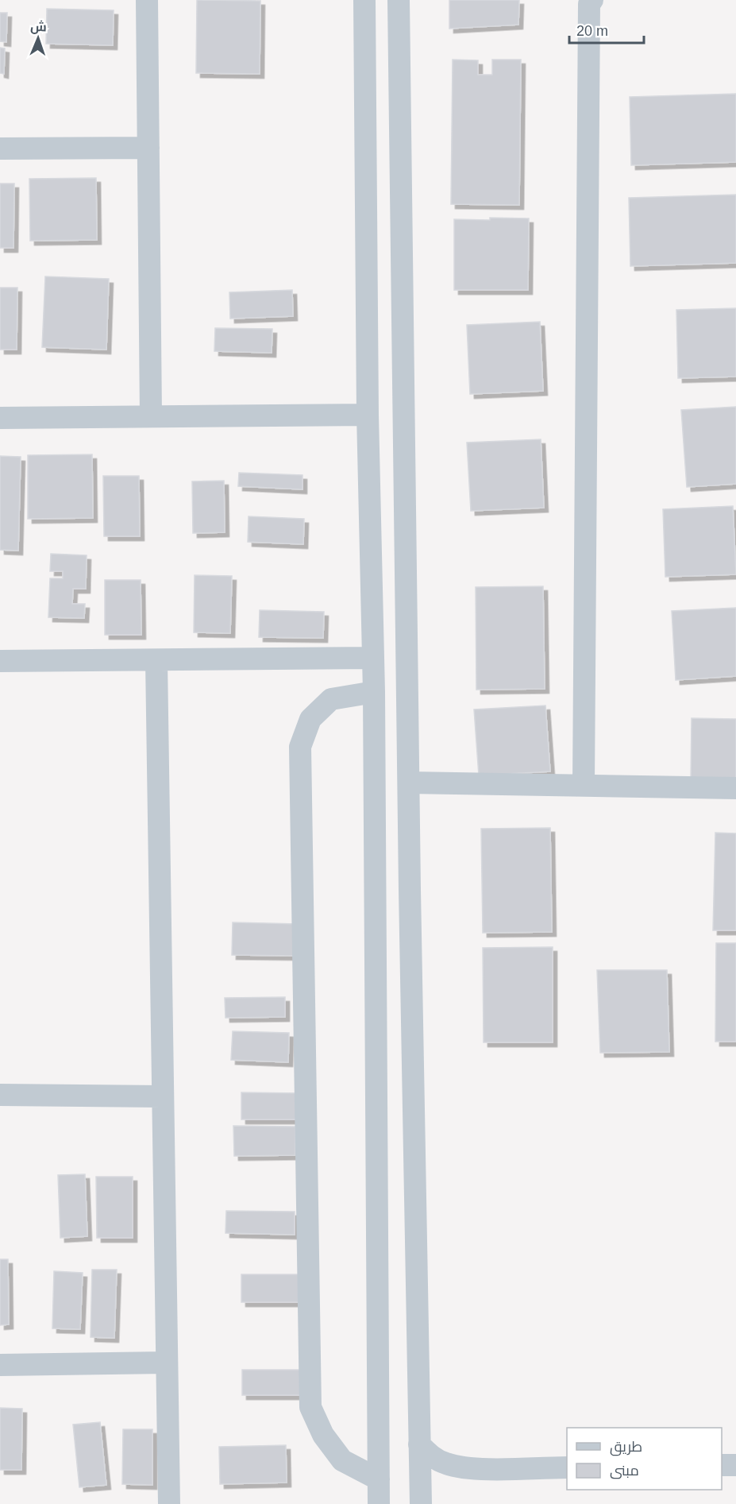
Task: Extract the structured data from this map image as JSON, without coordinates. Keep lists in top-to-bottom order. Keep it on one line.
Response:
{"legend":["طريق","مبنى"],"scale_bar":"20 m","north":"top"}
